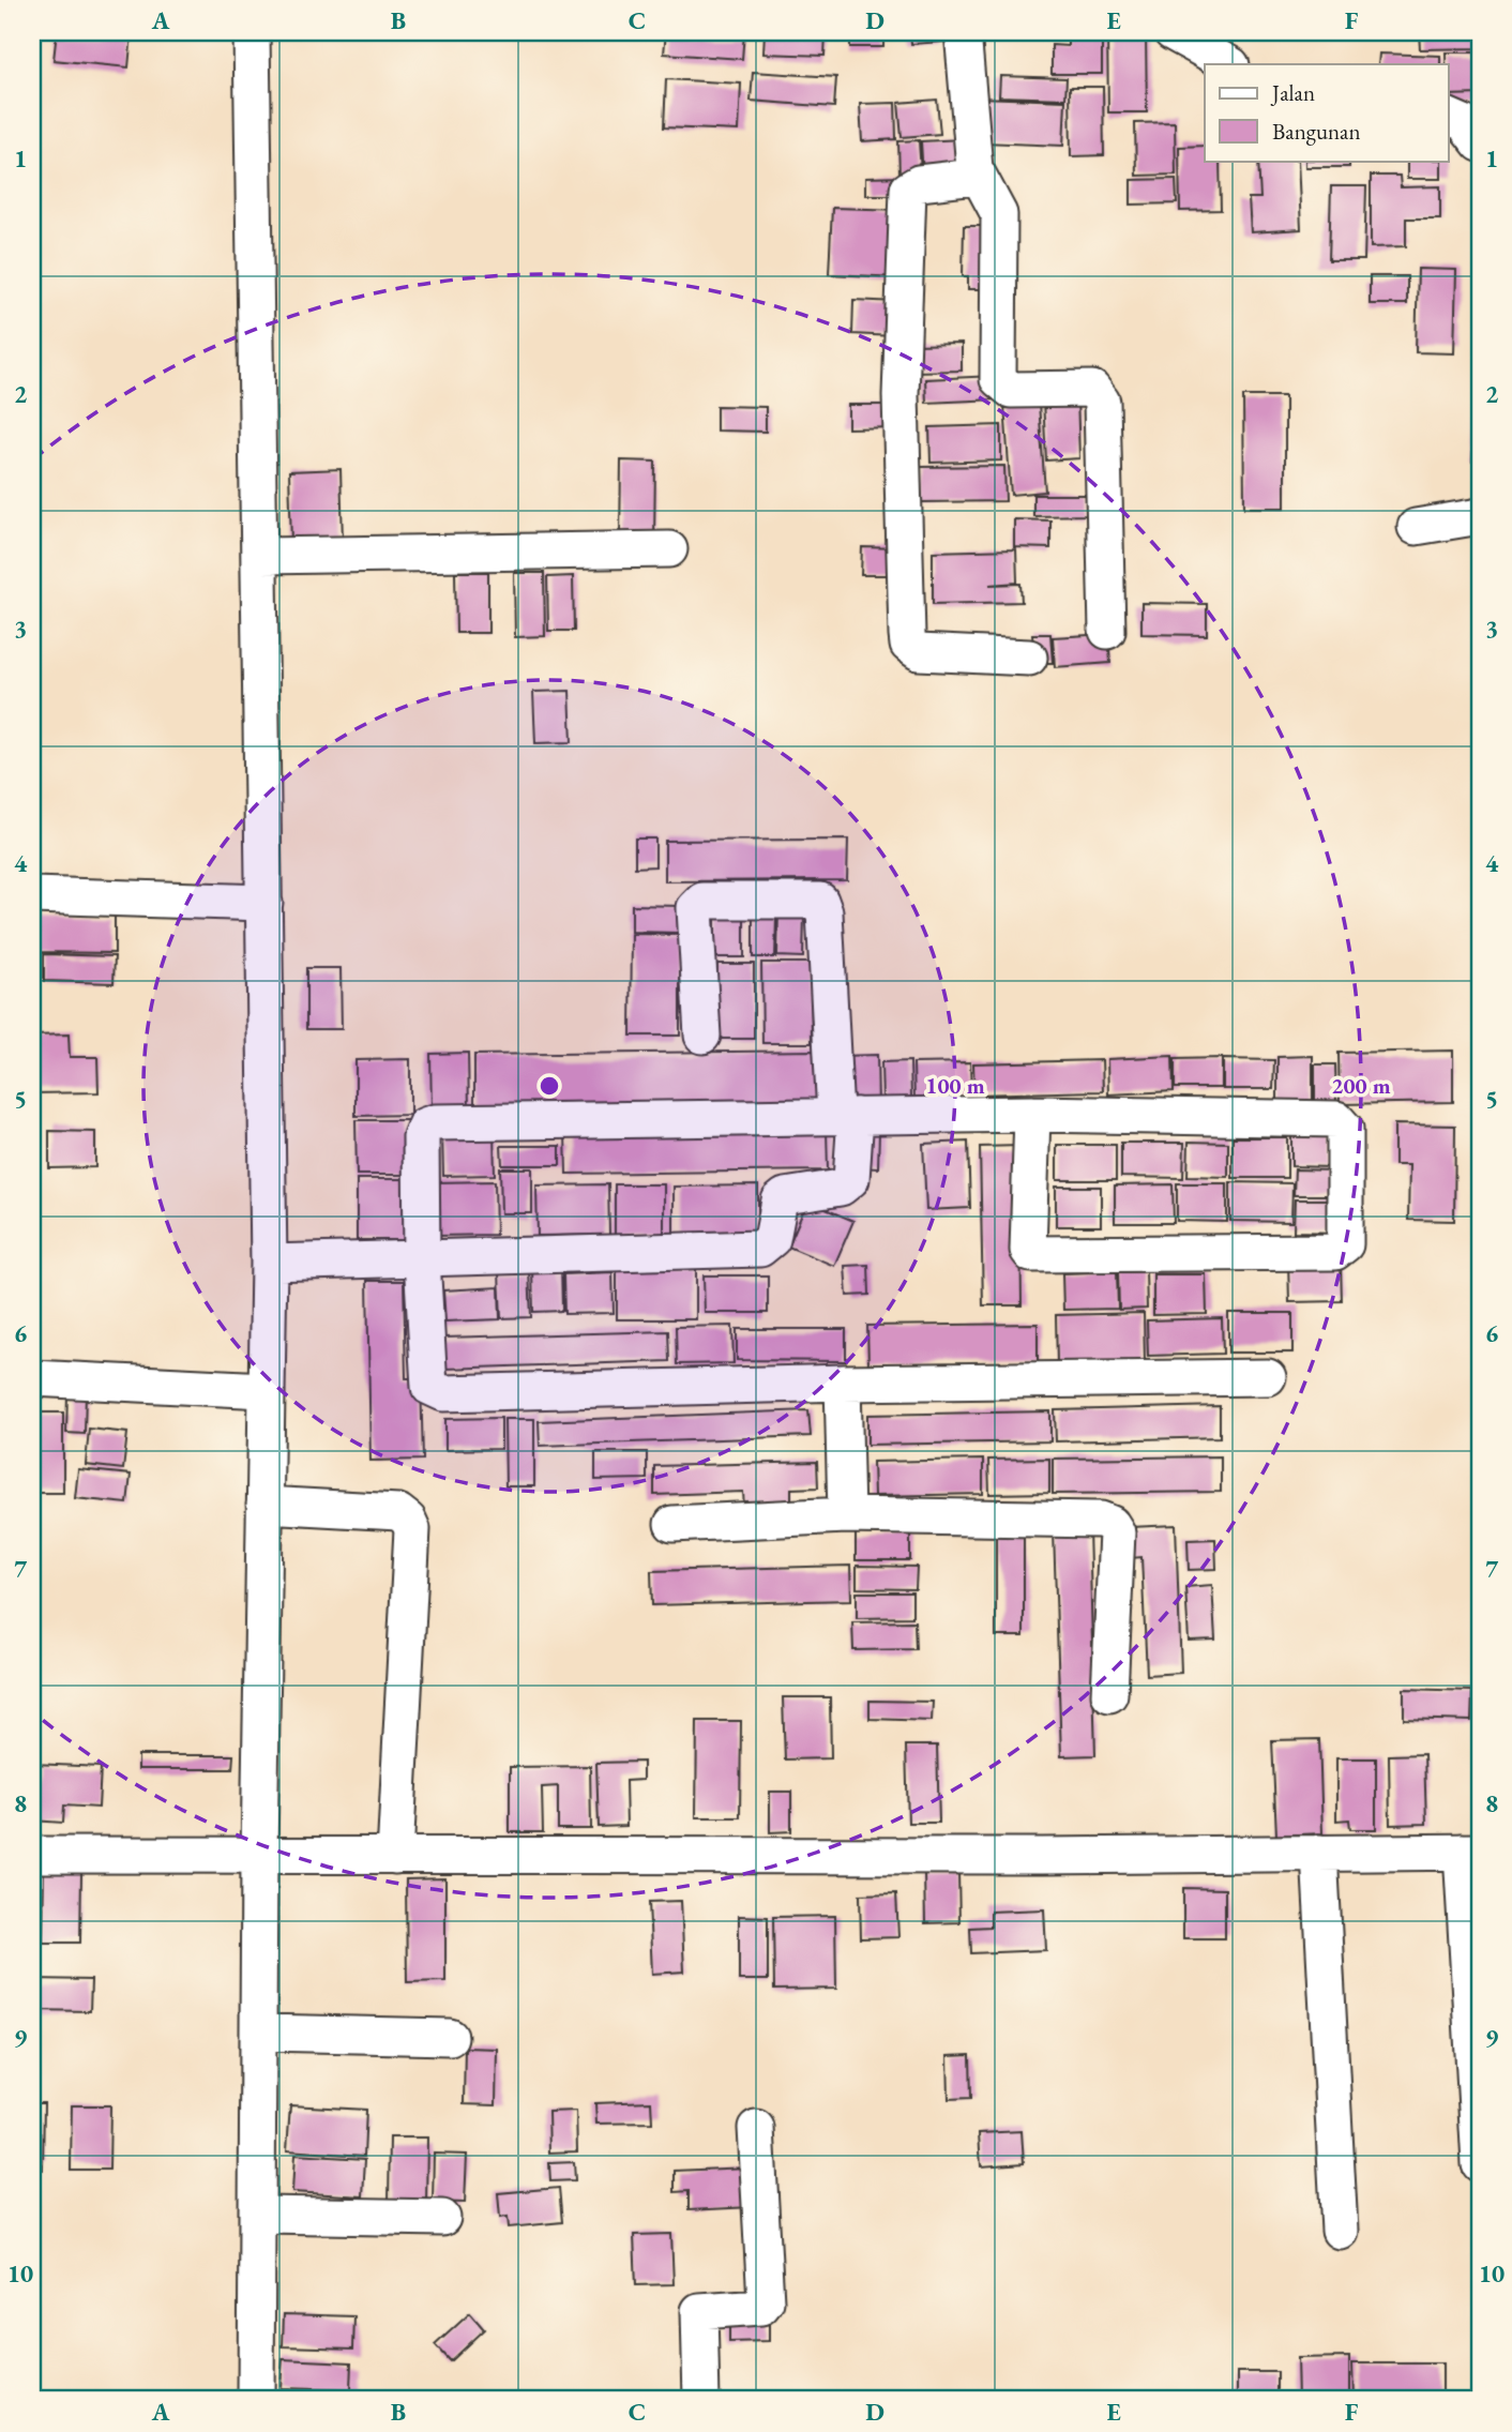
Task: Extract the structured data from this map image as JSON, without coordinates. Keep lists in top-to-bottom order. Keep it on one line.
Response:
{"legend":["Jalan","Bangunan"],"grid":{"columns":["A","B","C","D","E","F"],"rows":["1","2","3","4","5","6","7","8","9","10"]},"rings":["100 m","200 m"]}
